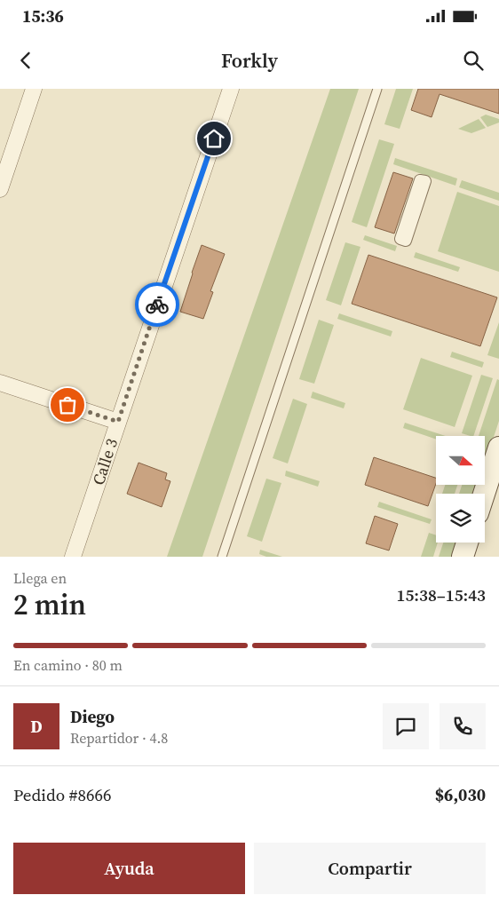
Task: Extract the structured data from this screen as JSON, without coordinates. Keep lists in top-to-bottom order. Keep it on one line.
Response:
{"streets":{"street":["Calle 3"]},"north":"right","page":{"status":"15:36","header":"Forkly","heading":["2 min","Llega en","15:38–15:43"],"panel":["Diego","Repartidor · 4.8","Pedido #8666","$6,030"],"bar":"En camino · 80 m","round":"D","buttons":["Ayuda","Compartir"]}}
